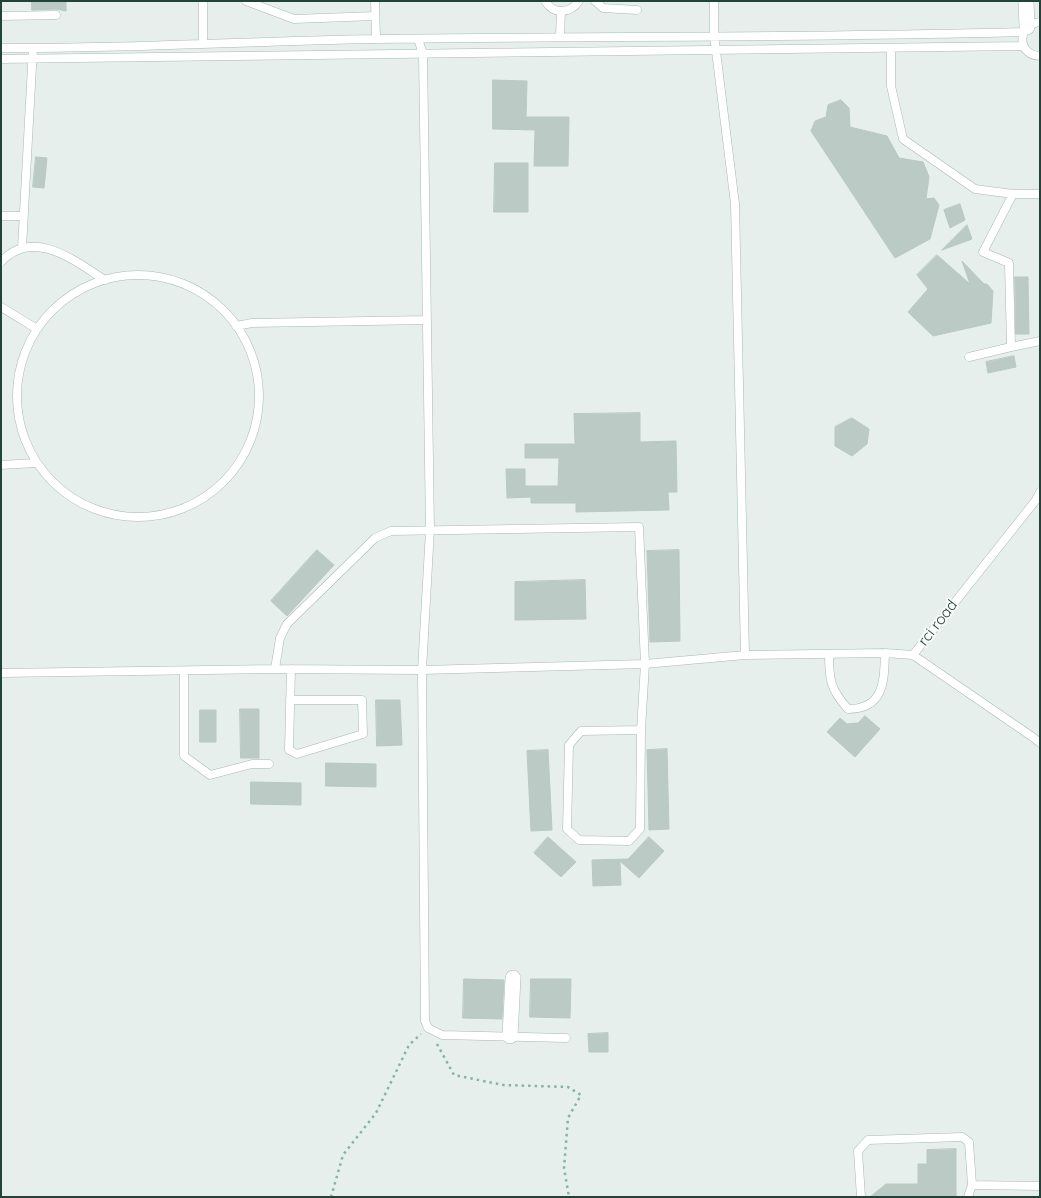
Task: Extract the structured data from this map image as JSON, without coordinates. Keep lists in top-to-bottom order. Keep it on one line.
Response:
{"streets":{"lane":["rci road"]}}
